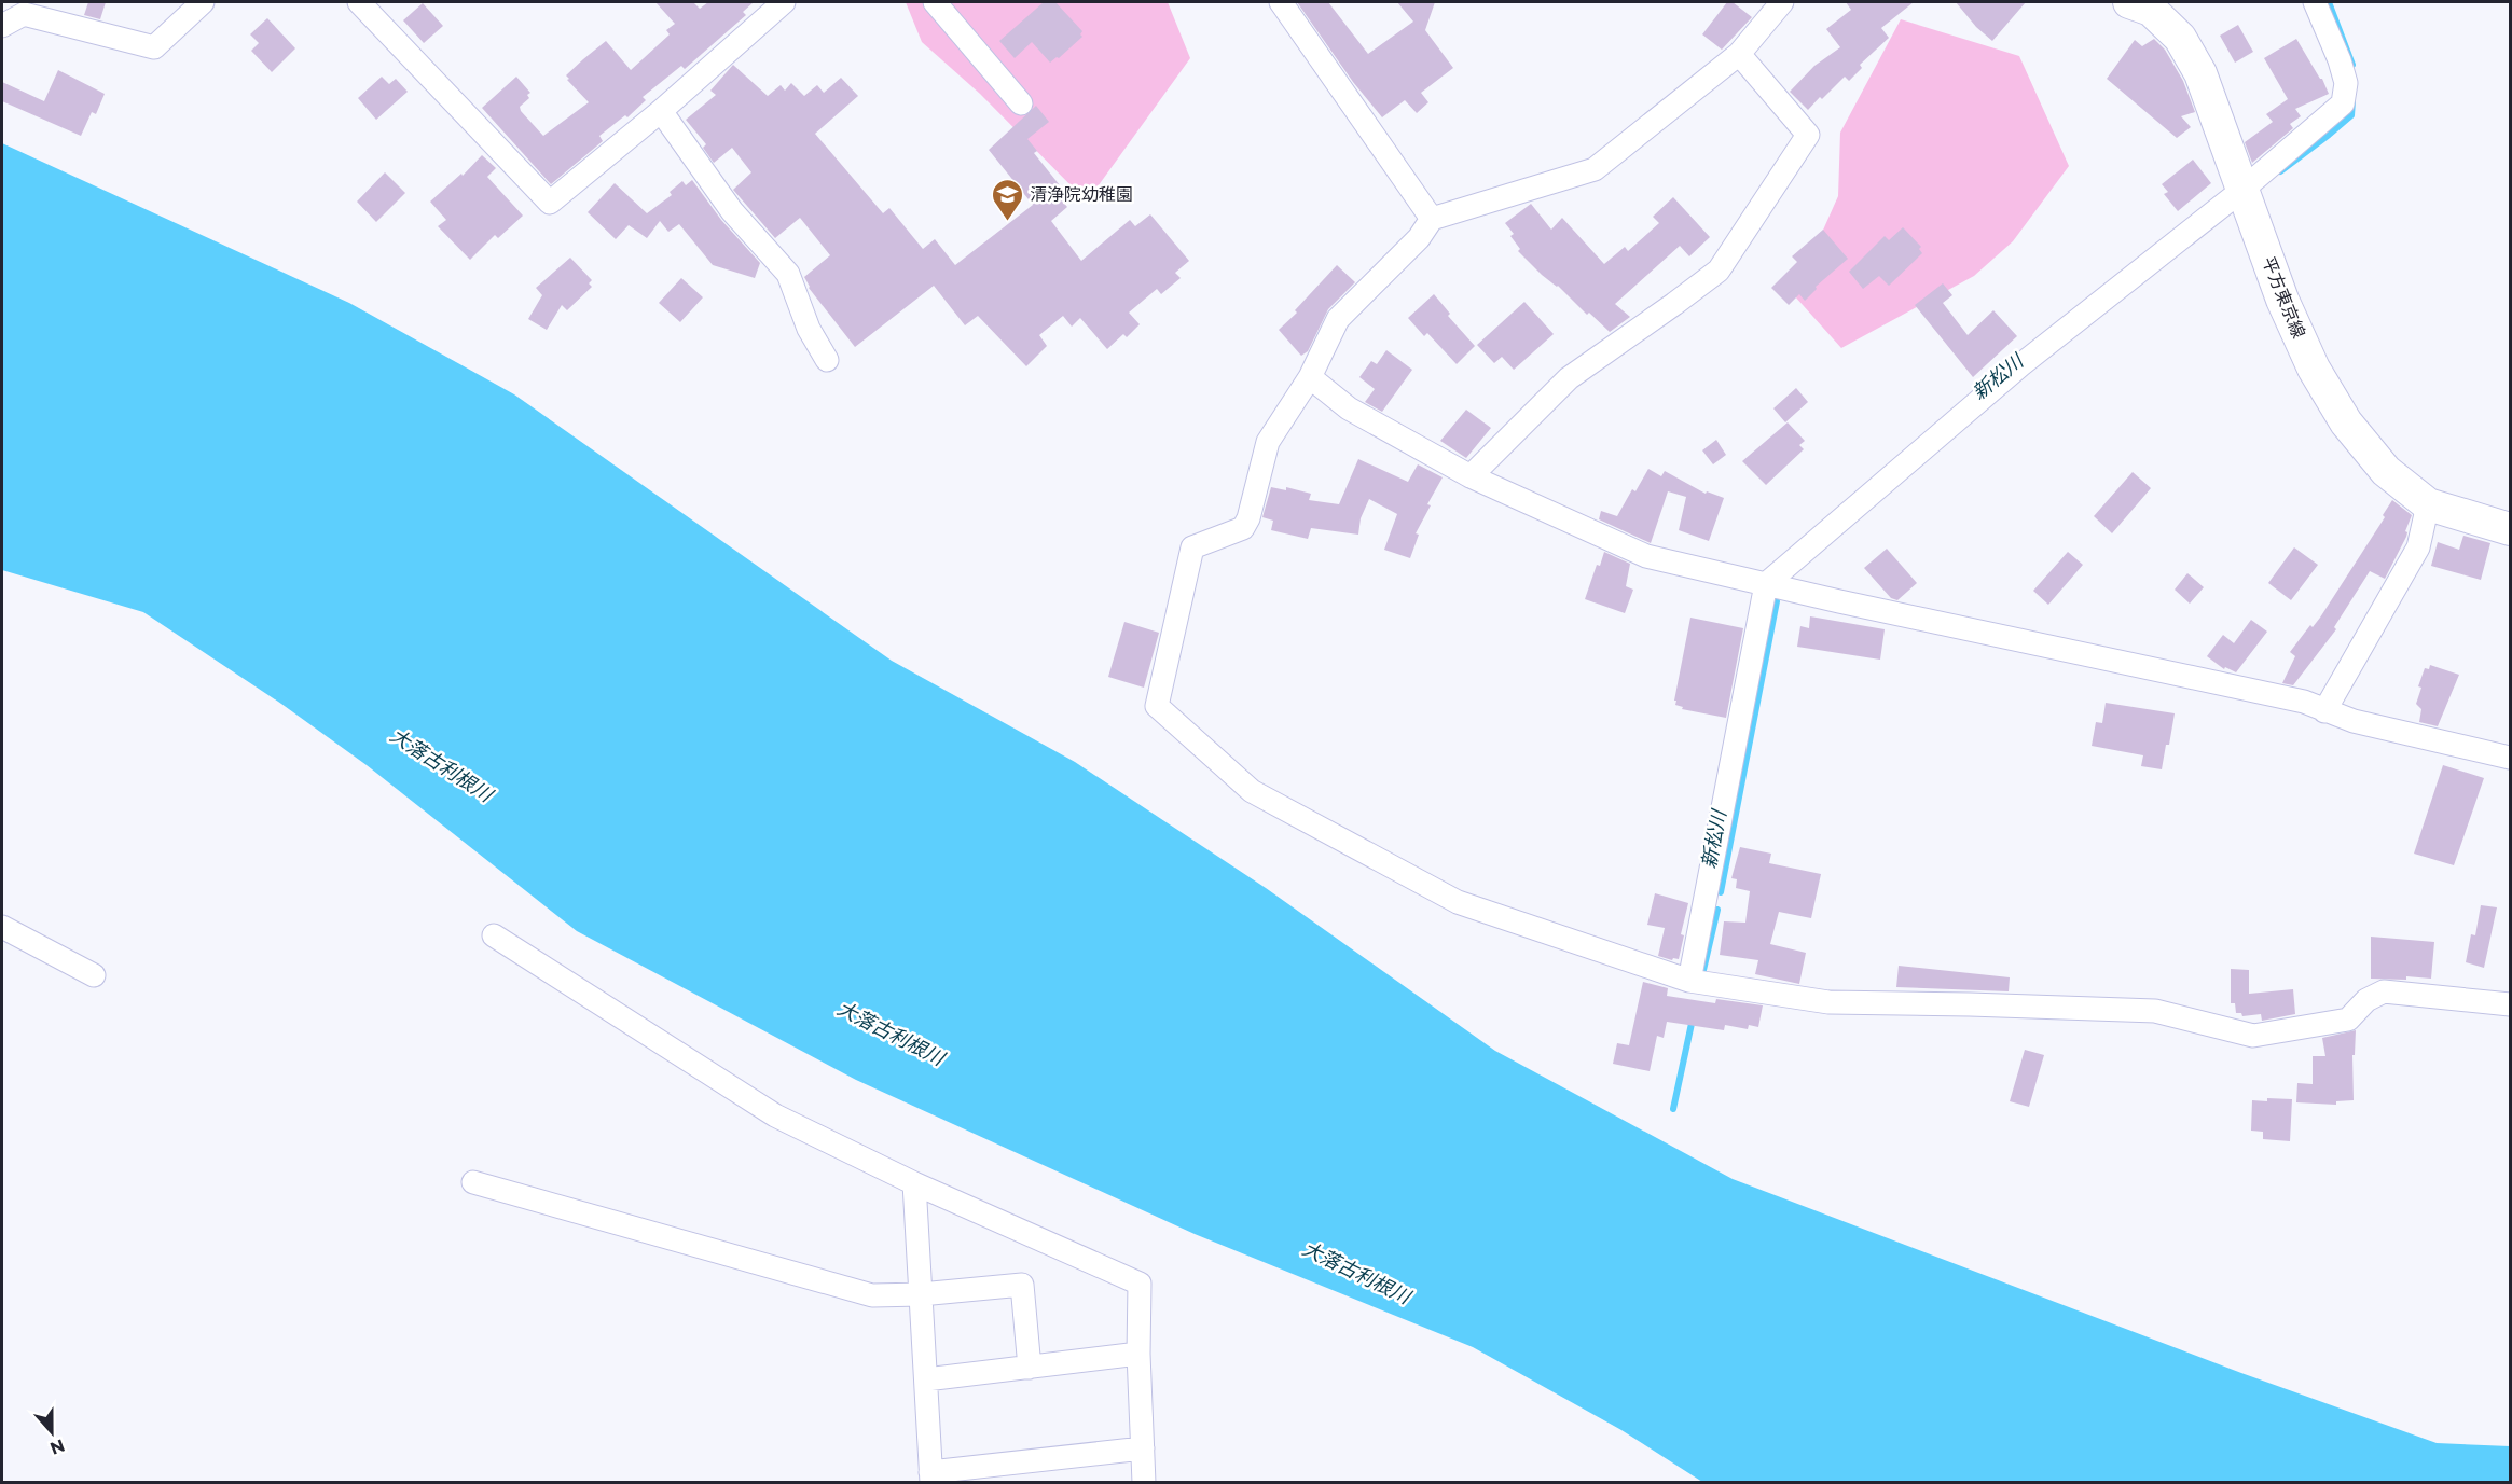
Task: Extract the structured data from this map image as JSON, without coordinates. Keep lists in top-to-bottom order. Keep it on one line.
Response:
{"streets":{"main road":["平方東京線"]},"water":["新松川","大落古利根川"],"places":{"school or university":["清浄院幼稚園"]},"north":"bottom"}
